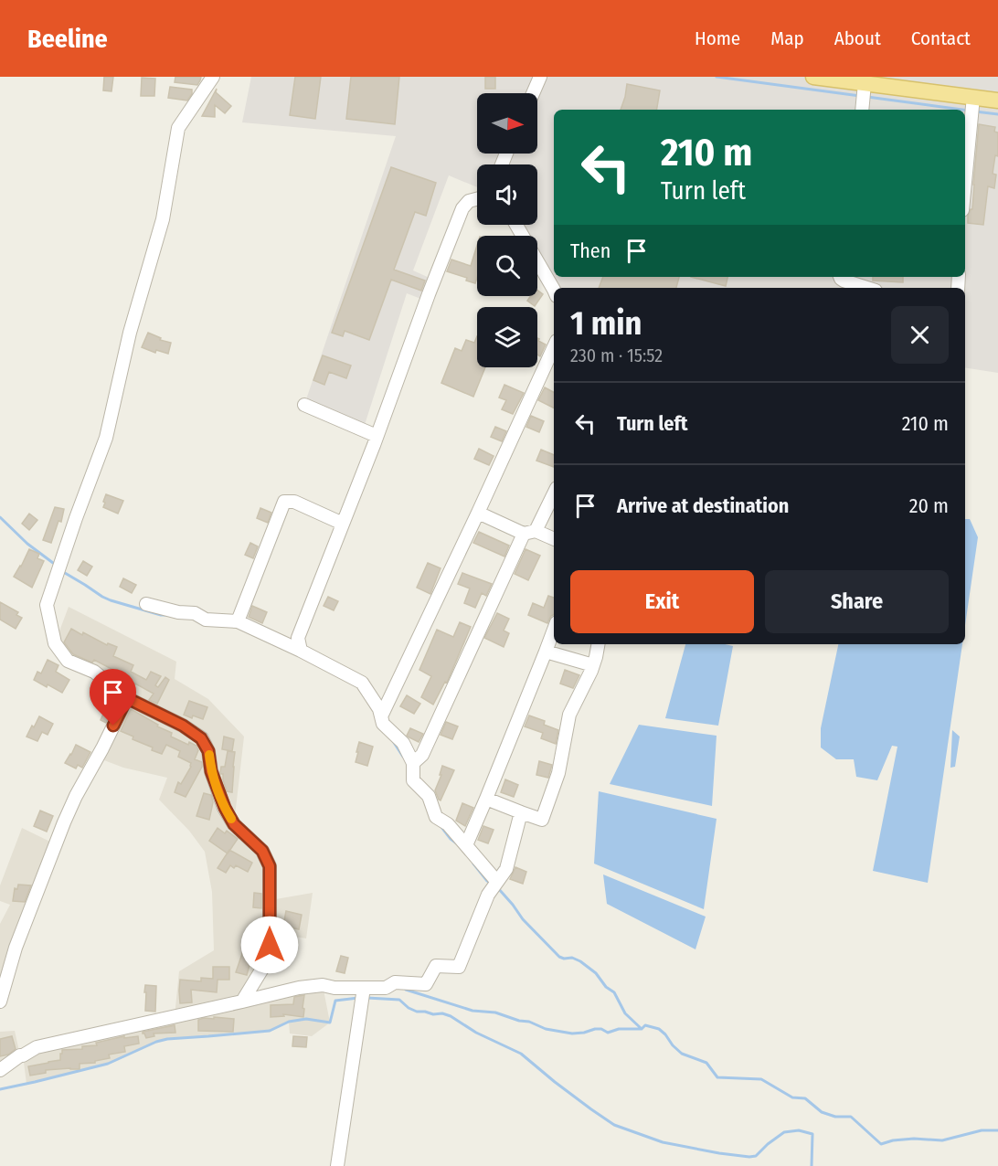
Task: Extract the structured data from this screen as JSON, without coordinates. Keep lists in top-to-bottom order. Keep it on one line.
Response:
{"north":"right","page":{"header":"Beeline","nav":["Home","Map","About","Contact"],"turn":["210 m","Turn left"],"then":"Then","heading":["1 min","230 m · 15:52"],"list":[{"name":"Turn left","value":"210 m"},{"name":"Arrive at destination","value":"20 m"}],"buttons":["Exit","Share"]}}
